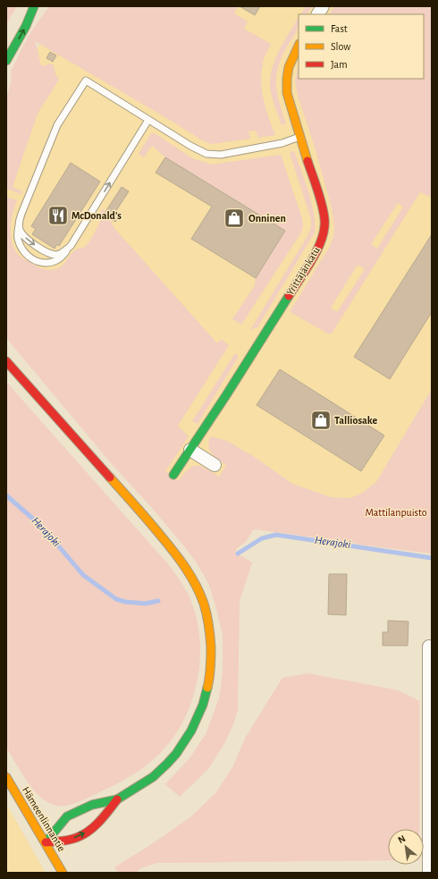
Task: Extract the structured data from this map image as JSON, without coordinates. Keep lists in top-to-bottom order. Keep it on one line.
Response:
{"streets":{"main road":["Yrittäjänkatu","Hämeenlinnantie"]},"water":["Herajoki"],"parks":["Mattilanpuisto"],"places":{"restaurant":["McDonald's"],"shop":["Onninen","Talliosake"]},"legend":["Fast","Slow","Jam"],"north":"top left"}
